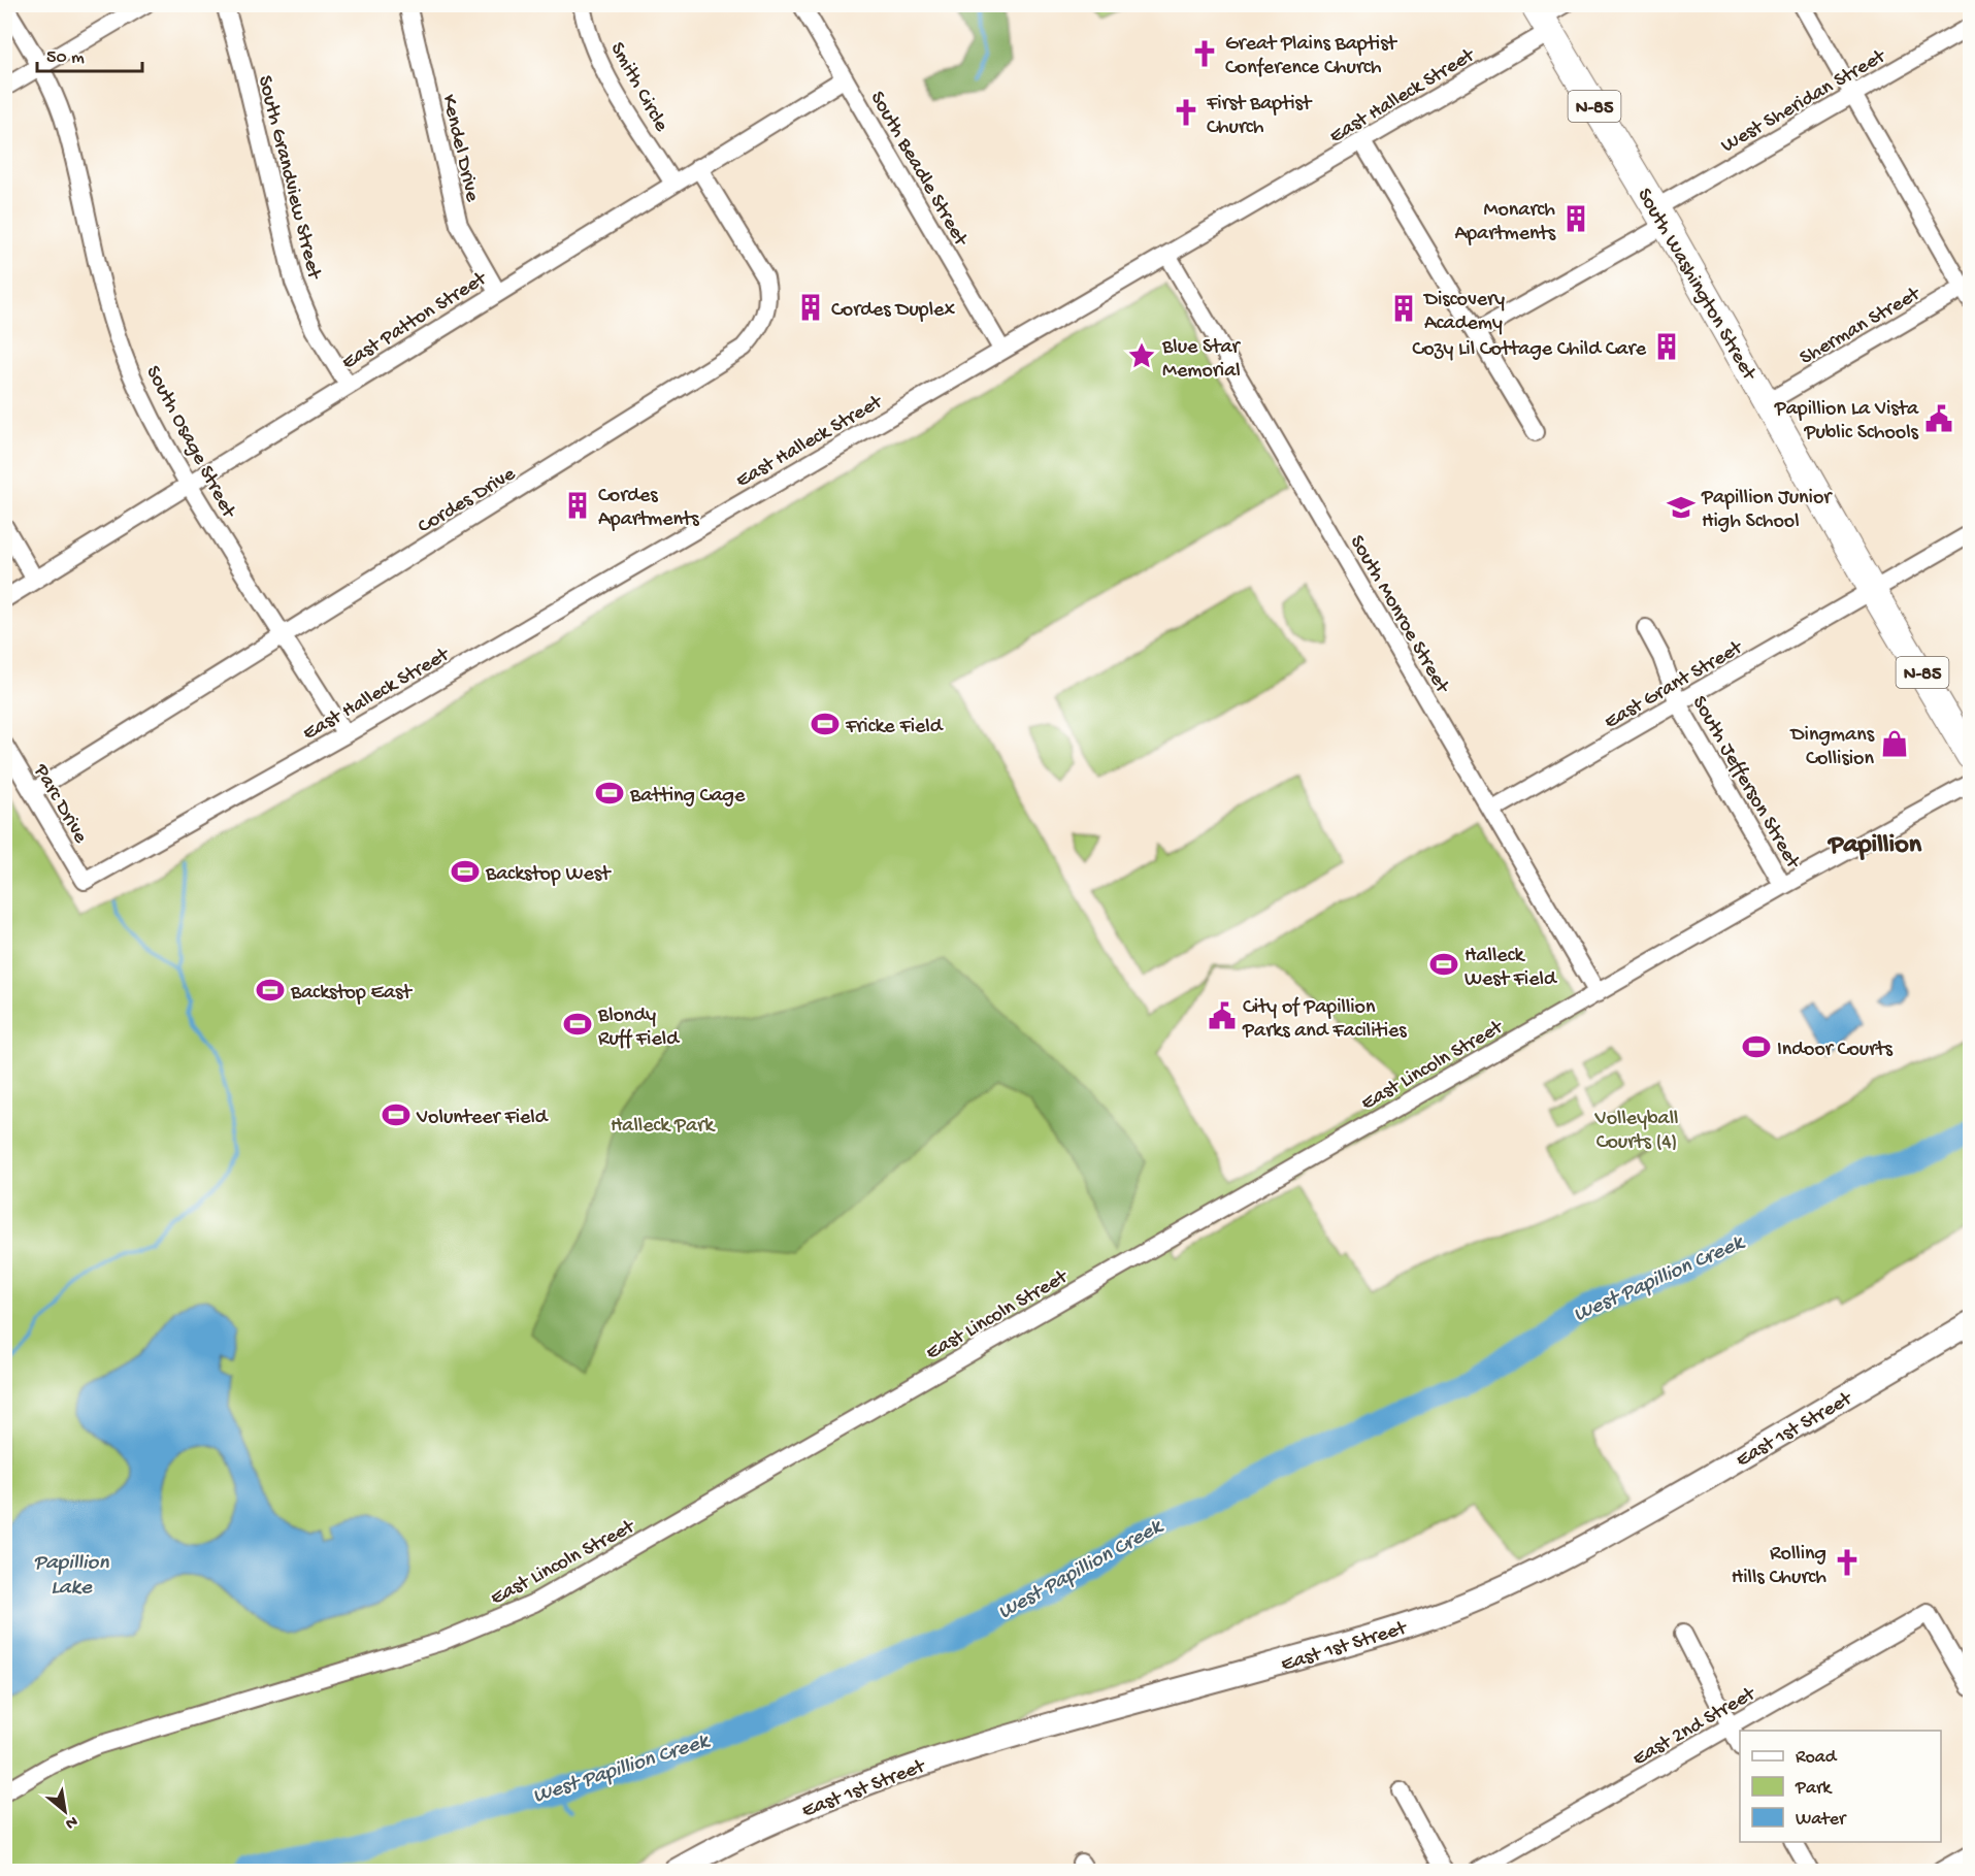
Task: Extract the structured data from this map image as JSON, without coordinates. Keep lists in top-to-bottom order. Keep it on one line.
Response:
{"streets":{"main road":["N-85","South Washington Street","East 1st Street"],"street":["Smith Circle","East Halleck Street","West Sheridan Street","Kendel Drive","South Beadle Street","South Grandview Street","East Patton Street","Sherman Street","South Osage Street","Cordes Drive","South Monroe Street","East Grant Street","South Jefferson Street","Parc Drive","East Lincoln Street","East 2nd Street"]},"crossings":[["Smith Circle","East Patton Street"],["East Halleck Street","South Beadle Street"],["East Halleck Street","South Washington Street"],["East Halleck Street","South Osage Street"],["East Halleck Street","South Monroe Street"],["East Halleck Street","Parc Drive"],["West Sheridan Street","South Washington Street"],["Kendel Drive","East Patton Street"],["South Beadle Street","East Patton Street"],["South Grandview Street","East Patton Street"],["South Washington Street","Sherman Street"],["South Washington Street","East Grant Street"],["East Patton Street","South Osage Street"],["East Patton Street","Cordes Drive"],["South Osage Street","Cordes Drive"],["Cordes Drive","Parc Drive"],["South Monroe Street","East Grant Street"],["South Monroe Street","East Lincoln Street"],["East Grant Street","South Jefferson Street"],["South Jefferson Street","East Lincoln Street"]],"districts":["Papillion"],"water":["West Papillion Creek","Papillion Lake"],"parks":["Volleyball Courts (4)","Halleck Park"],"places":{"church":["Great Plains Baptist Conference Church","First Baptist Church","Rolling Hills Church"],"building":["Monarch Apartments","Cordes Duplex","Discovery Academy","Cozy Lil Cottage Child Care","Cordes Apartments"],"place":["Blue Star Memorial"],"public building":["Papillion La Vista Public Schools","City of Papillion Parks and Facilities"],"school or university":["Papillion Junior High School"],"sports":["Fricke Field","Batting Cage","Backstop West","Halleck West Field","Backstop East","Blondy Ruff Field","Indoor Courts","Volunteer Field"],"shop":["Dingmans Collision"]},"legend":["Road","Park","Water"],"scale_bar":"50 m","north":"bottom right"}
